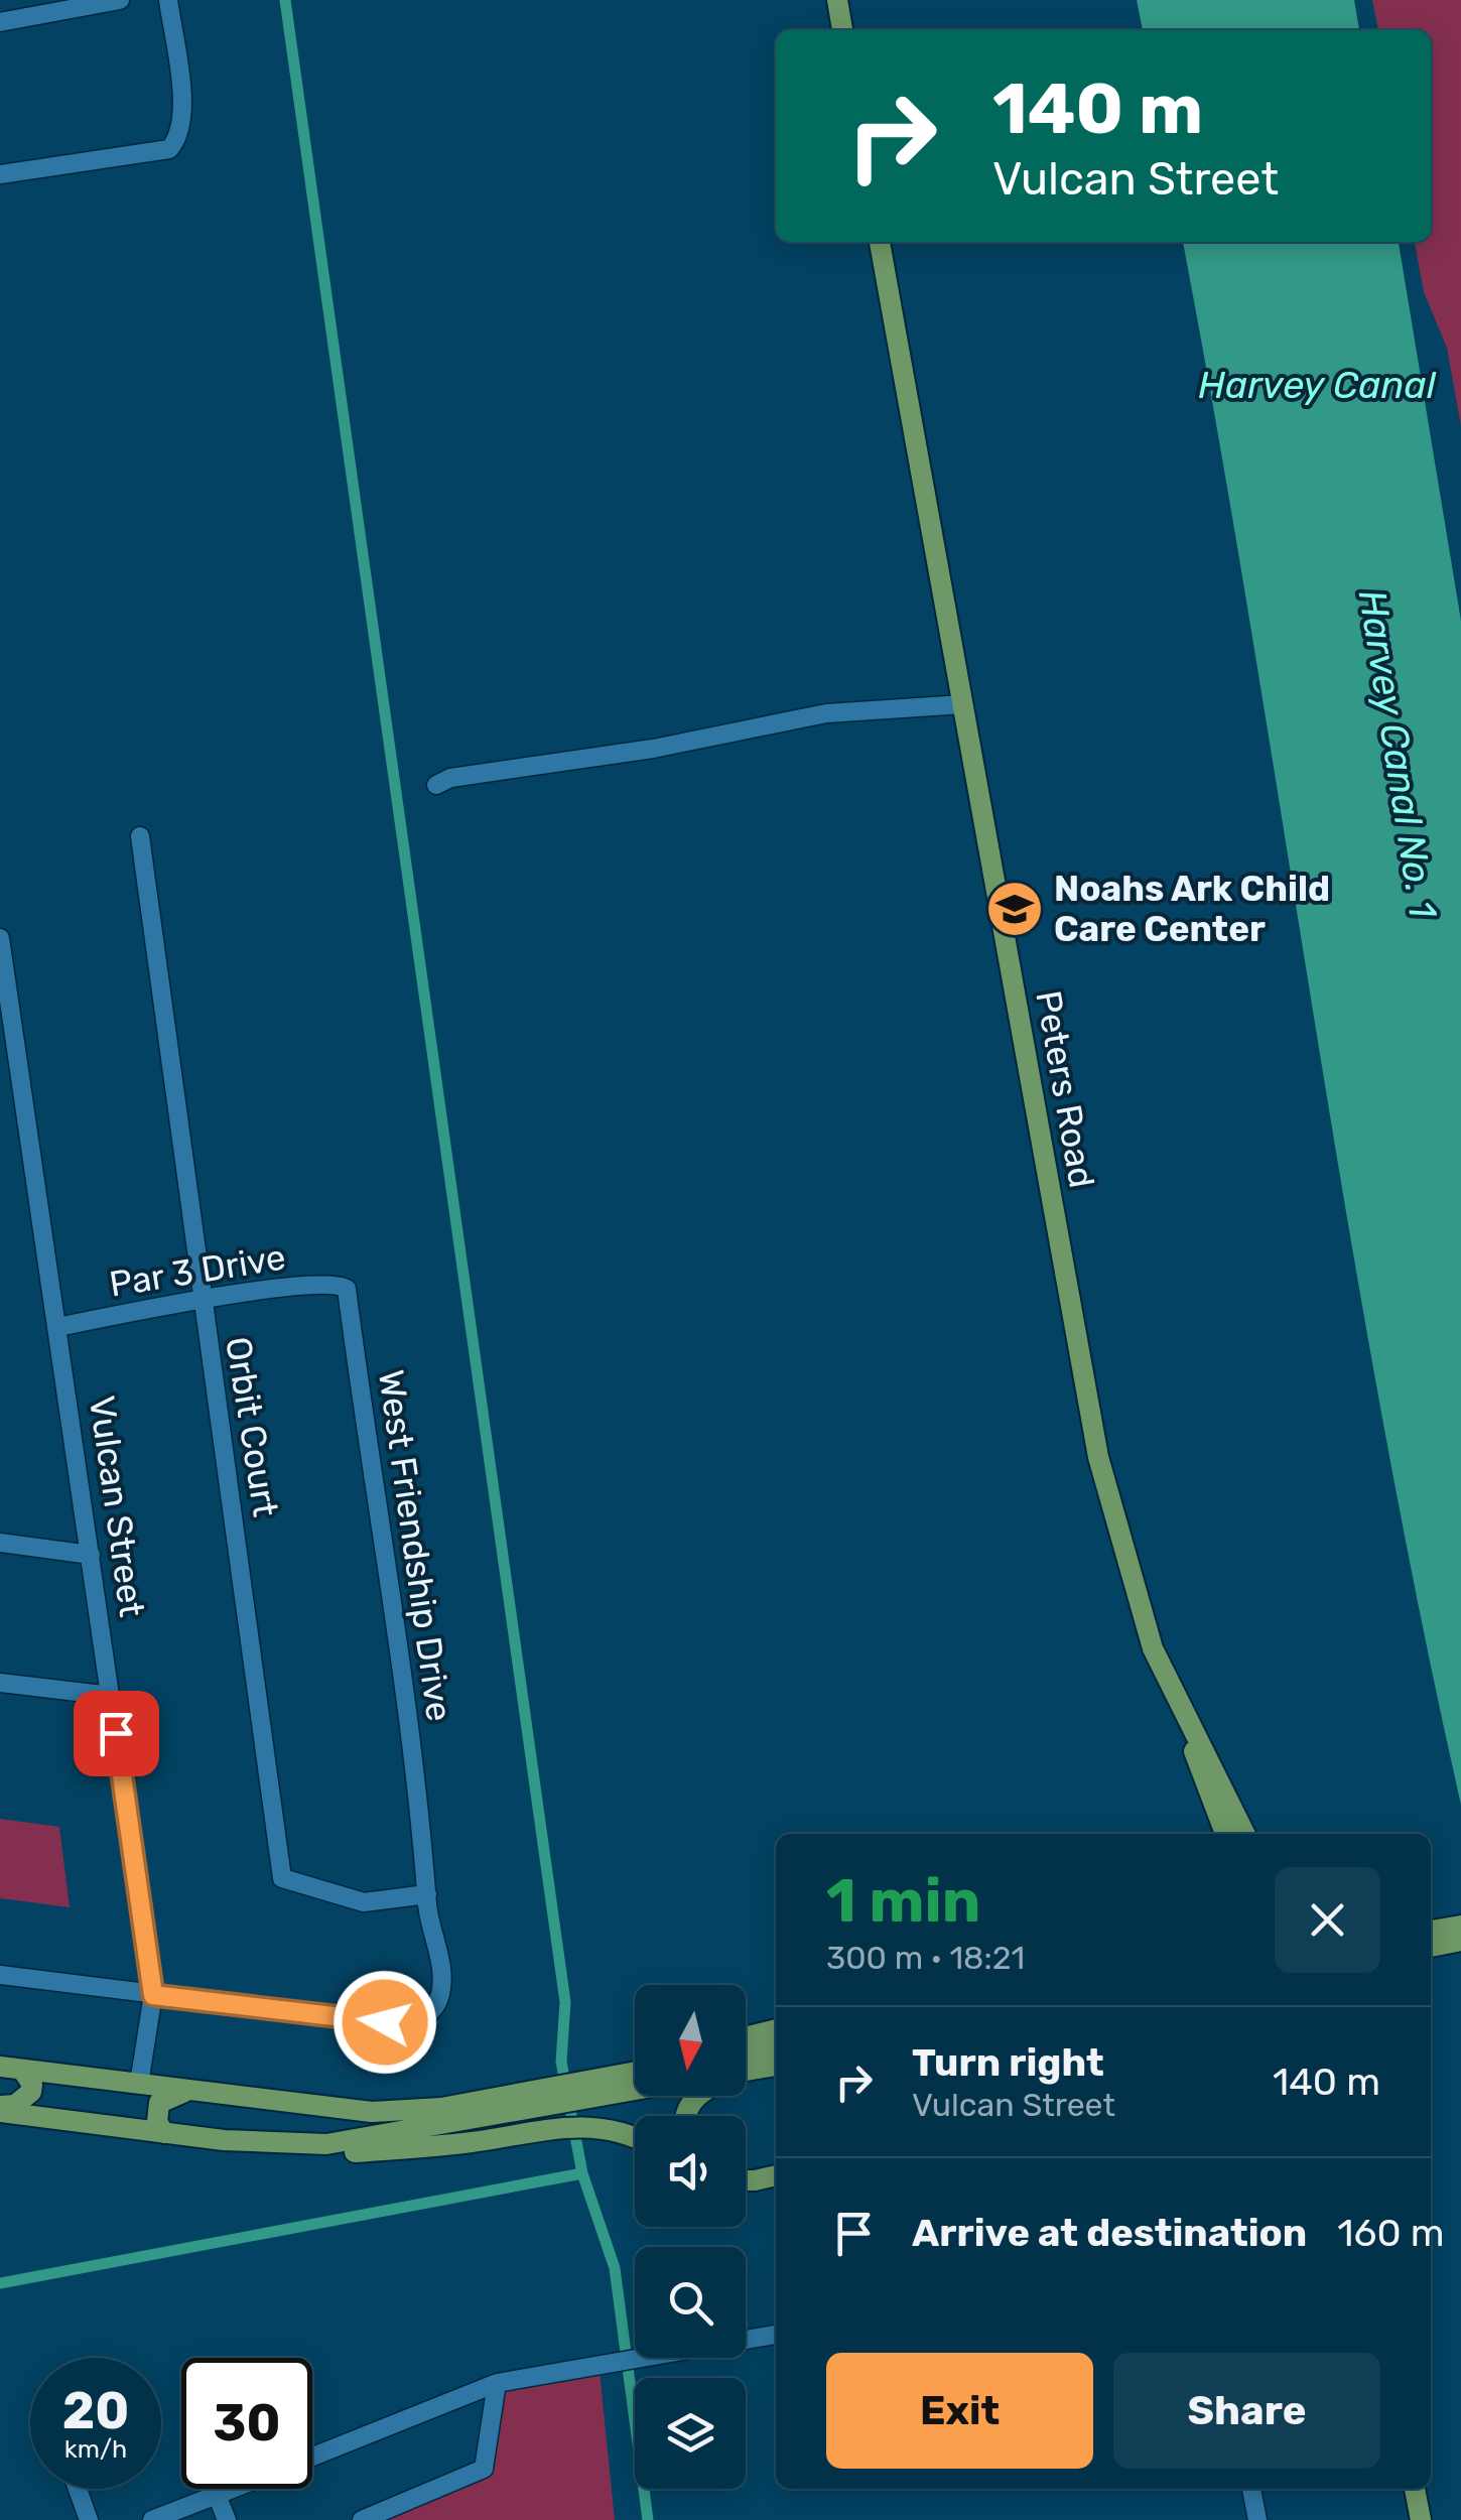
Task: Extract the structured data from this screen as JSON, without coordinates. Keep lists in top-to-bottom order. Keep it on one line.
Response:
{"streets":{"main road":["Peters Road"],"street":["Par 3 Drive","Orbit Court","Vulcan Street","West Friendship Drive"]},"crossings":[["Par 3 Drive","Orbit Court"],["Par 3 Drive","Vulcan Street"],["Par 3 Drive","West Friendship Drive"],["Orbit Court","West Friendship Drive"],["Vulcan Street","West Friendship Drive"]],"water":["Harvey Canal","Harvey Canal No. 1"],"places":{"school or university":["Noahs Ark Child Care Center"]},"north":"bottom","page":{"turn":["140 m","Vulcan Street"],"heading":["1 min","300 m · 18:21"],"list":[{"name":"Turn right","note":"Vulcan Street","value":"140 m"},{"name":"Arrive at destination","value":"160 m"}],"buttons":["Exit","Share"],"speed":"20 km/h","limit":"30"}}
